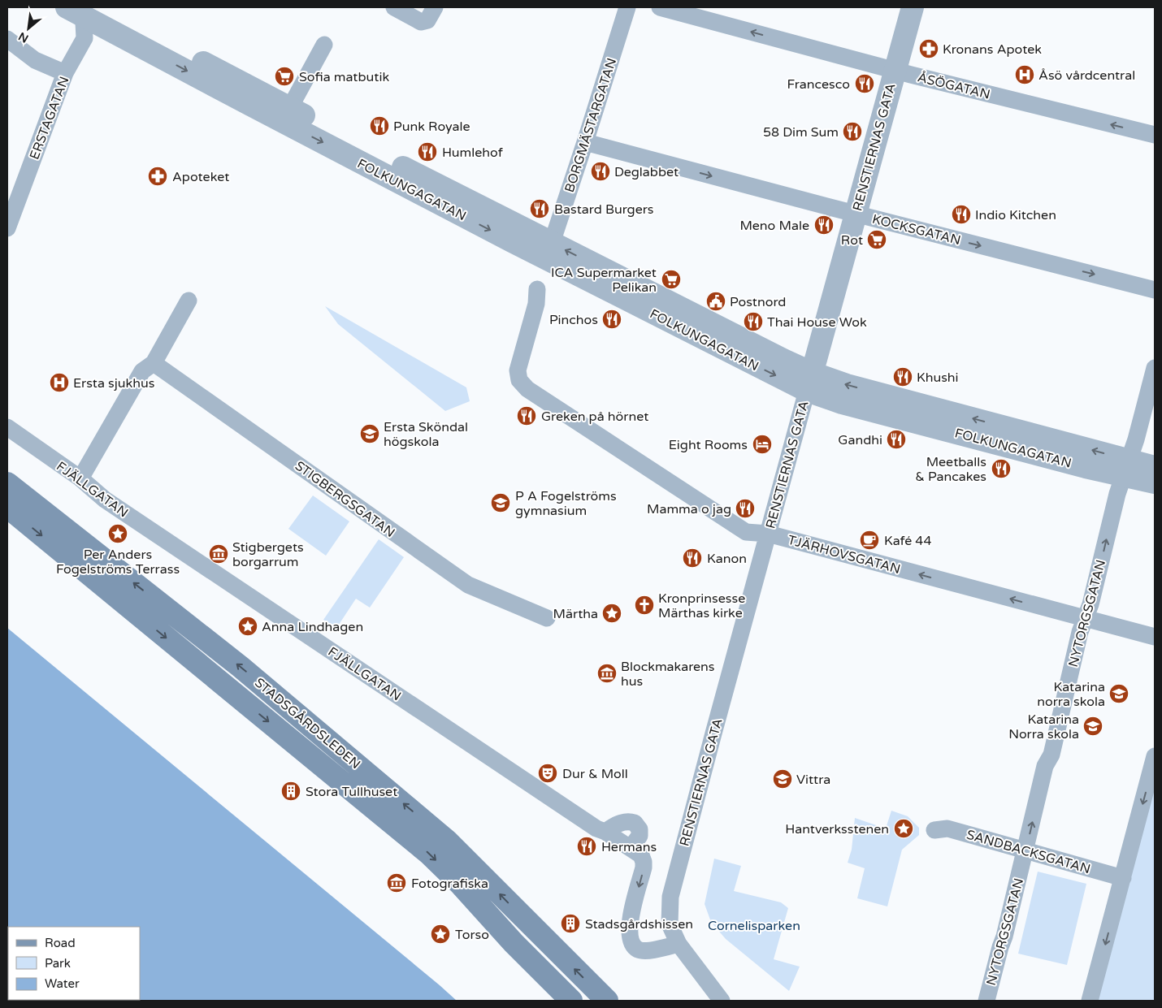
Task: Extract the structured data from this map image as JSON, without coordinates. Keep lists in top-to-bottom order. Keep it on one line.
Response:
{"streets":{"main road":["STADSGÅRDSLEDEN"],"street":["ÅSÖGATAN","ERSTAGATAN","BORGMÄSTARGATAN","RENSTIERNAS GATA","FOLKUNGAGATAN","KOCKSGATAN","FJÄLLGATAN","STIGBERGSGATAN","TJÄRHOVSGATAN","NYTORGSGATAN","SANDBACKSGATAN"]},"crossings":[["ÅSÖGATAN","RENSTIERNAS GATA"],["ERSTAGATAN","FOLKUNGAGATAN"],["BORGMÄSTARGATAN","FOLKUNGAGATAN"],["BORGMÄSTARGATAN","KOCKSGATAN"],["RENSTIERNAS GATA","FOLKUNGAGATAN"],["RENSTIERNAS GATA","KOCKSGATAN"],["RENSTIERNAS GATA","FJÄLLGATAN"],["RENSTIERNAS GATA","TJÄRHOVSGATAN"],["FOLKUNGAGATAN","NYTORGSGATAN"],["TJÄRHOVSGATAN","NYTORGSGATAN"],["NYTORGSGATAN","SANDBACKSGATAN"]],"one_way":["ÅSÖGATAN","KOCKSGATAN","TJÄRHOVSGATAN"],"parks":["Cornelisparken"],"places":{"pharmacy":["Kronans Apotek","Apoteket"],"hospital":["Åsö vårdcentral","Ersta sjukhus"],"supermarket":["Sofia matbutik","Rot","ICA Supermarket Pelikan"],"restaurant":["Francesco","Punk Royale","58 Dim Sum","Humlehof","Deglabbet","Bastard Burgers","Indio Kitchen","Meno Male","Pinchos","Thai House Wok","Khushi","Greken på hörnet","Gandhi","Meetballs & Pancakes","Mamma o jag","Kanon","Hermans"],"public building":["Postnord"],"school or university":["Ersta Sköndal högskola","P A Fogelströms gymnasium","Katarina norra skola","Katarina Norra skola","Vittra"],"hotel":["Eight Rooms"],"place":["Per Anders Fogelströms Terrass","Märtha","Anna Lindhagen","Hantverksstenen","Torso"],"cafe":["Kafé 44"],"museum":["Stigbergets borgarrum","Blockmakarens hus","Fotografiska"],"church":["Kronprinsesse Märthas kirke"],"theatre":["Dur & Moll"],"building":["Stora Tullhuset","Stadsgårdshissen"]},"legend":["Road","Park","Water"],"north":"bottom left"}
